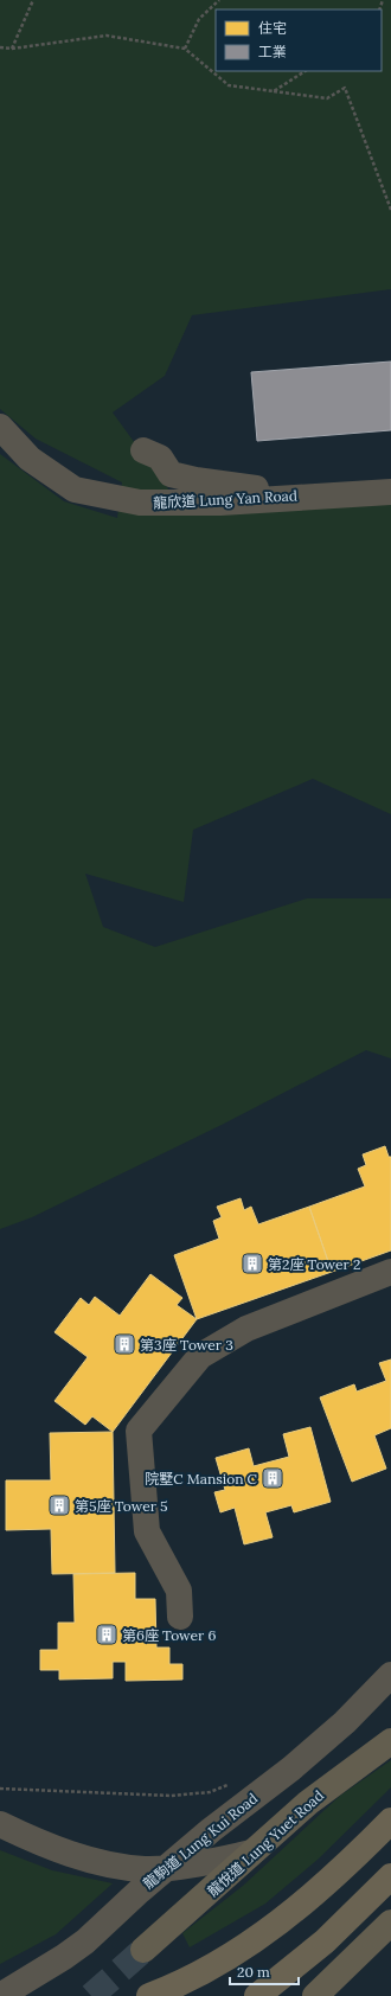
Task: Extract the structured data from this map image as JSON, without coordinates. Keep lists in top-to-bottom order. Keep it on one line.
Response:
{"streets":{"main road":["龍悅道 Lung Yuet Road"],"street":["龍欣道 Lung Yan Road","龍駒道 Lung Kui Road"]},"places":{"building":["第2座 Tower 2","第3座 Tower 3","院墅C Mansion C","第5座 Tower 5","第6座 Tower 6"]},"legend":["住宅","工業"],"scale_bar":"20 m"}
